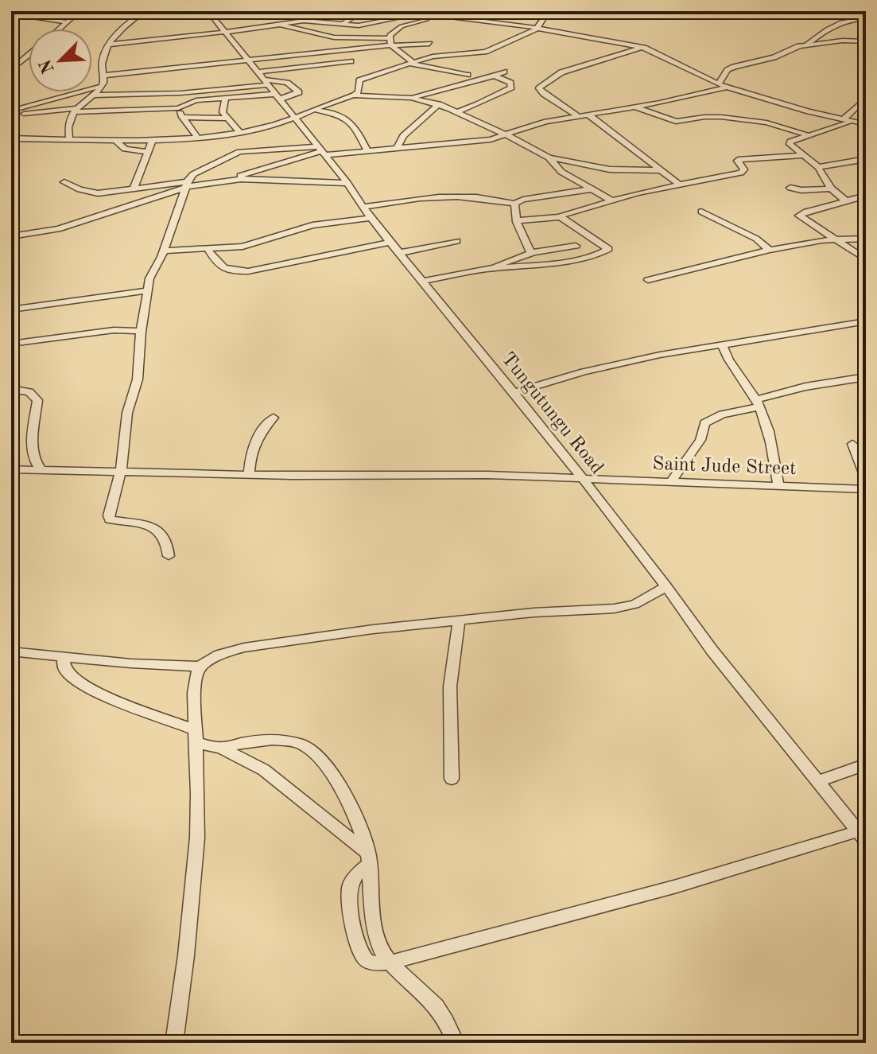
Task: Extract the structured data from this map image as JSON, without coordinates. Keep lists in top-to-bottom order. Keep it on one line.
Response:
{"streets":{"street":["Tungutungu Road","Saint Jude Street"]},"crossings":[["Tungutungu Road","Saint Jude Street"]],"north":"bottom left"}
